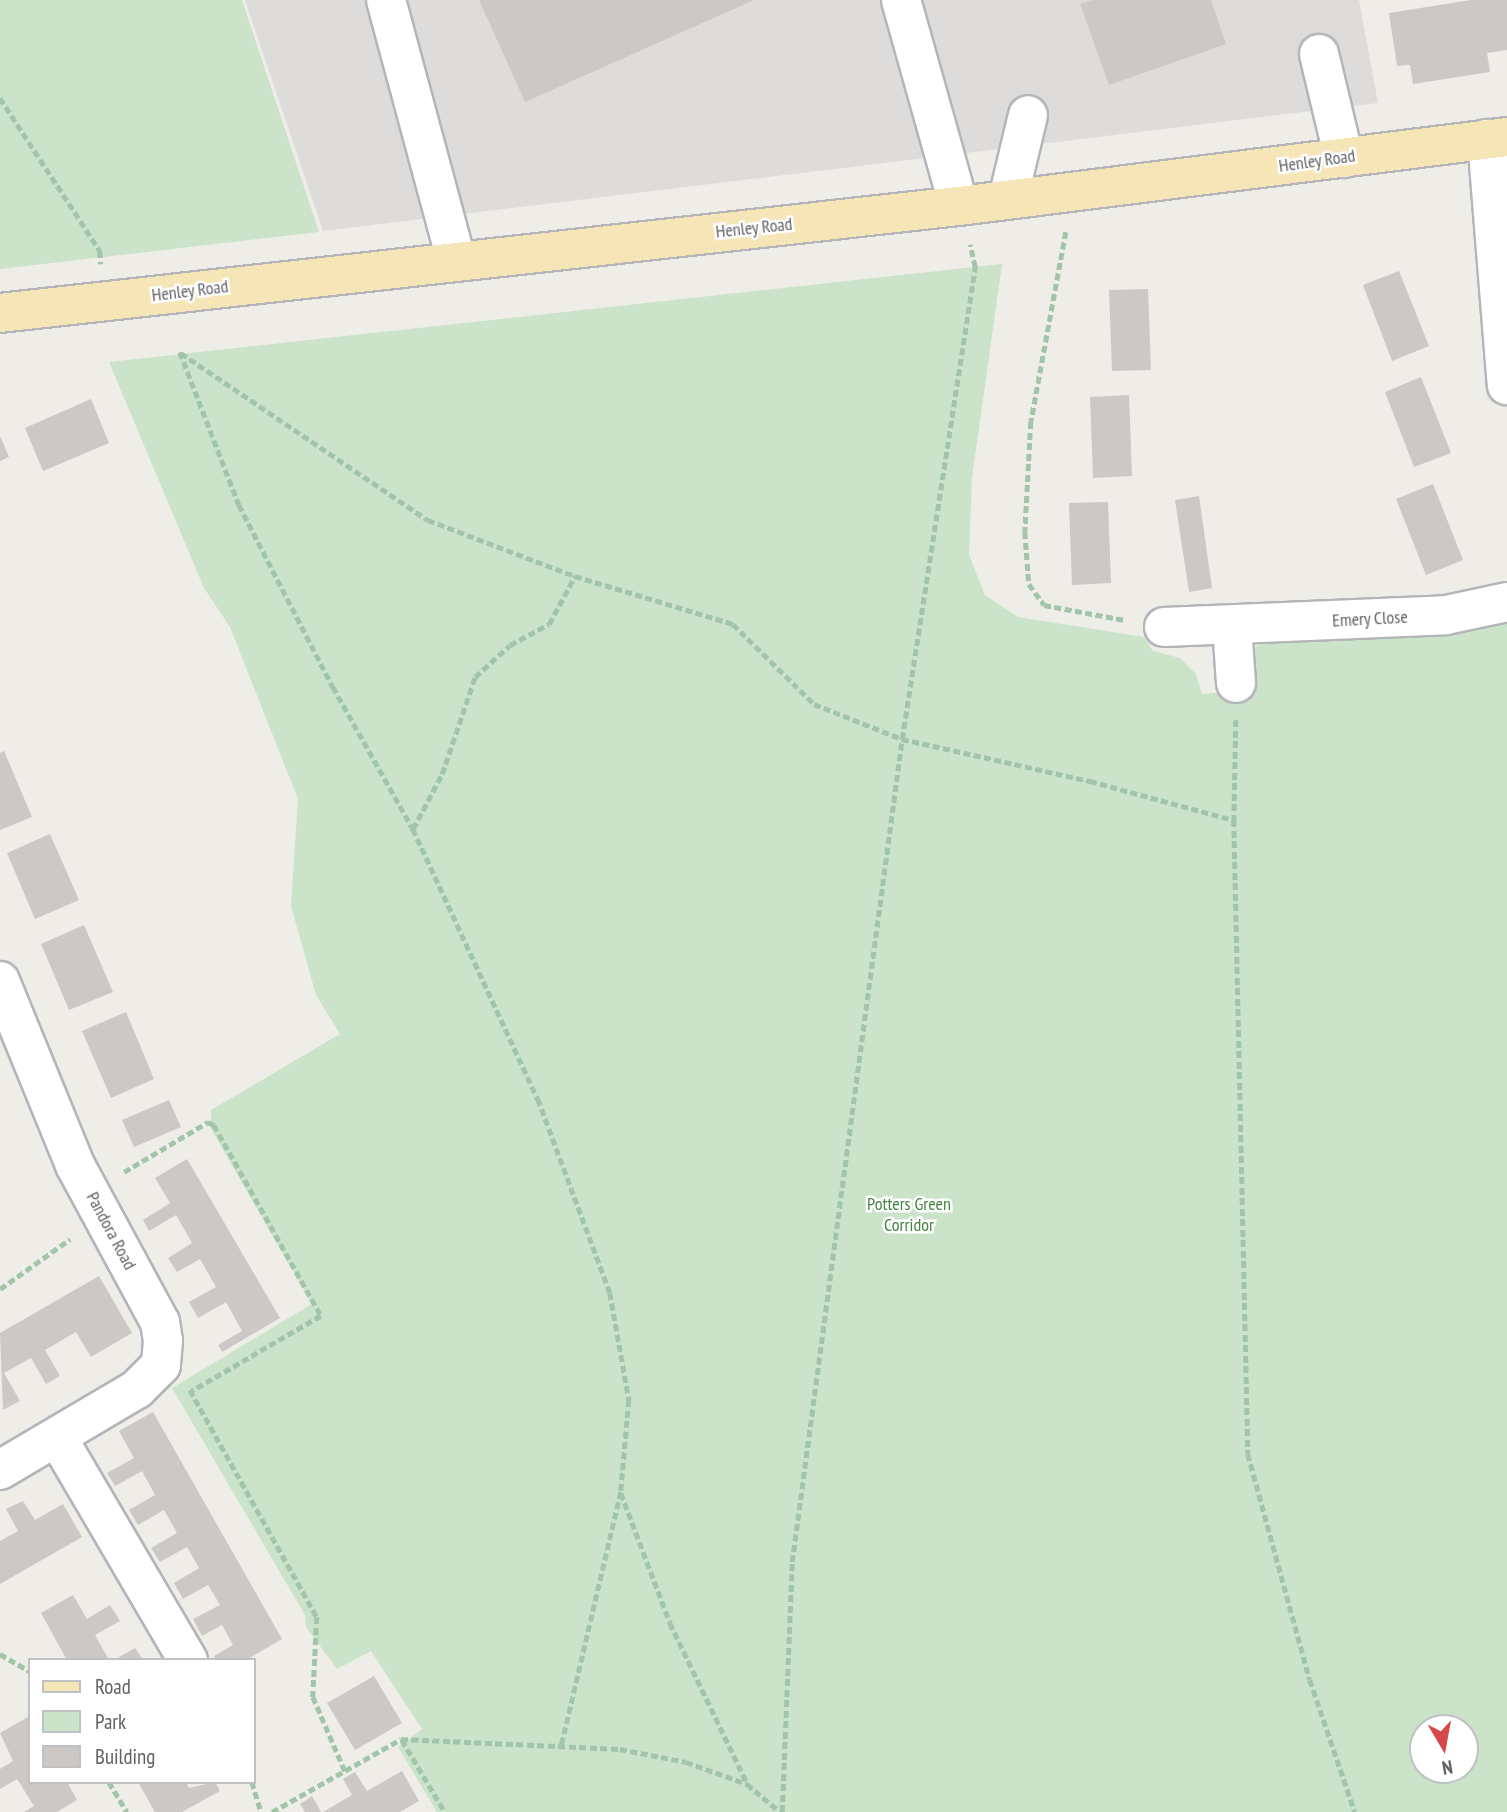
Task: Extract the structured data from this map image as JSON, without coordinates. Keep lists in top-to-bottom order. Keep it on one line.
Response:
{"streets":{"main road":["Henley Road"],"street":["Emery Close","Pandora Road"]},"parks":["Potters Green Corridor"],"legend":["Road","Park","Building"],"north":"bottom"}
